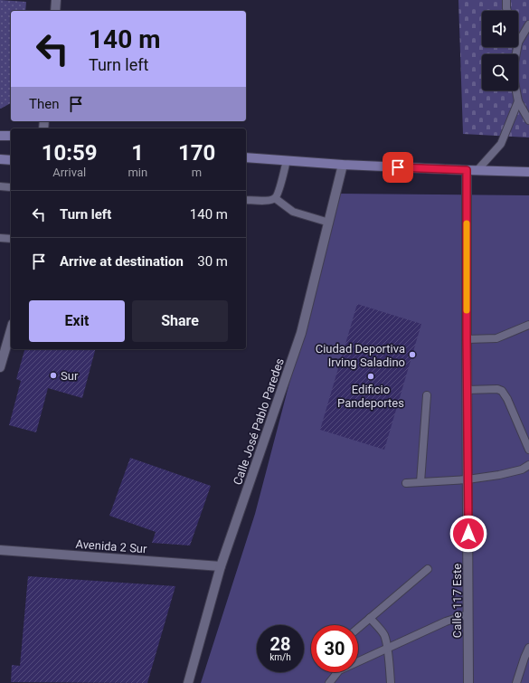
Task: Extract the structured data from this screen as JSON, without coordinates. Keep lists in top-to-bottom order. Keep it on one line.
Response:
{"streets":{"street":["Calle José Pablo Paredes","Avenida 2 Sur","Calle 117 Este"]},"crossings":[["Calle José Pablo Paredes","Avenida 2 Sur"]],"places":["Ciudad Deportiva Irving Saladino","Sur","Edificio Pandeportes"],"page":{"turn":["140 m","Turn left"],"then":"Then","eta":["10:59","Arrival","1","min","170","m"],"list":[{"name":"Turn left","value":"140 m"},{"name":"Arrive at destination","value":"30 m"}],"buttons":["Exit","Share"],"speed":"28 km/h","limit":"30"}}
